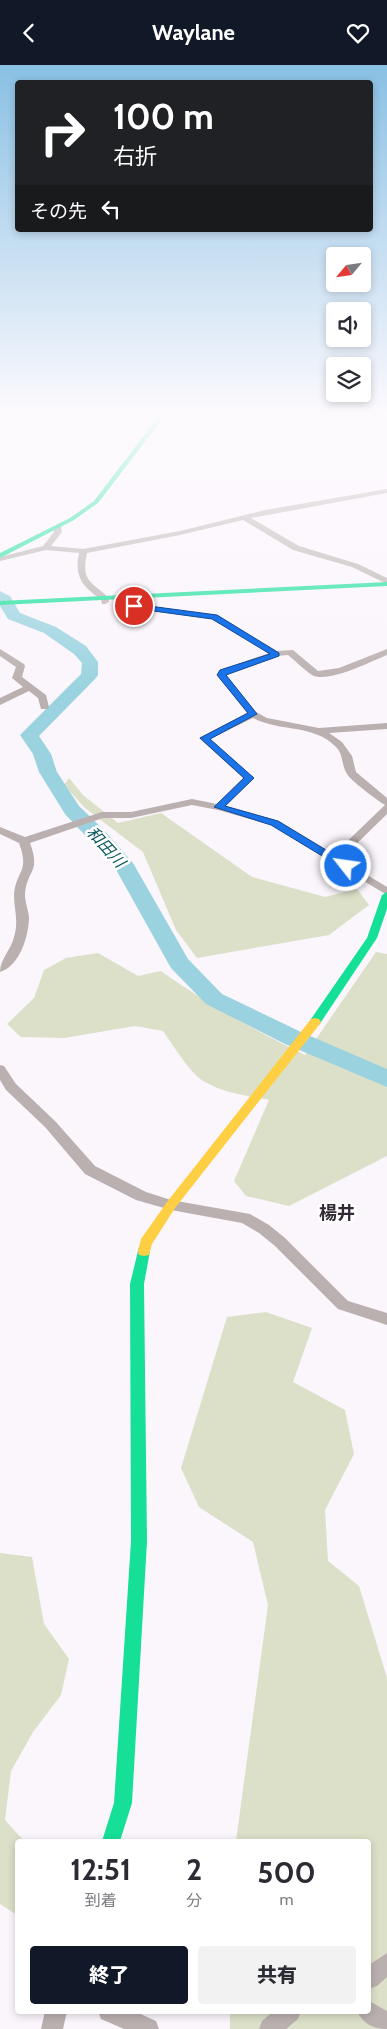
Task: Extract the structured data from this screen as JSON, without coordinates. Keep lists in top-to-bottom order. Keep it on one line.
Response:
{"districts":["楊井"],"water":["和田川"],"north":"bottom left","page":{"header":"Waylane","turn":["100 m","右折"],"then":"その先","eta":["12:51","到着","2","分","500","m"],"buttons":["終了","共有"]}}
